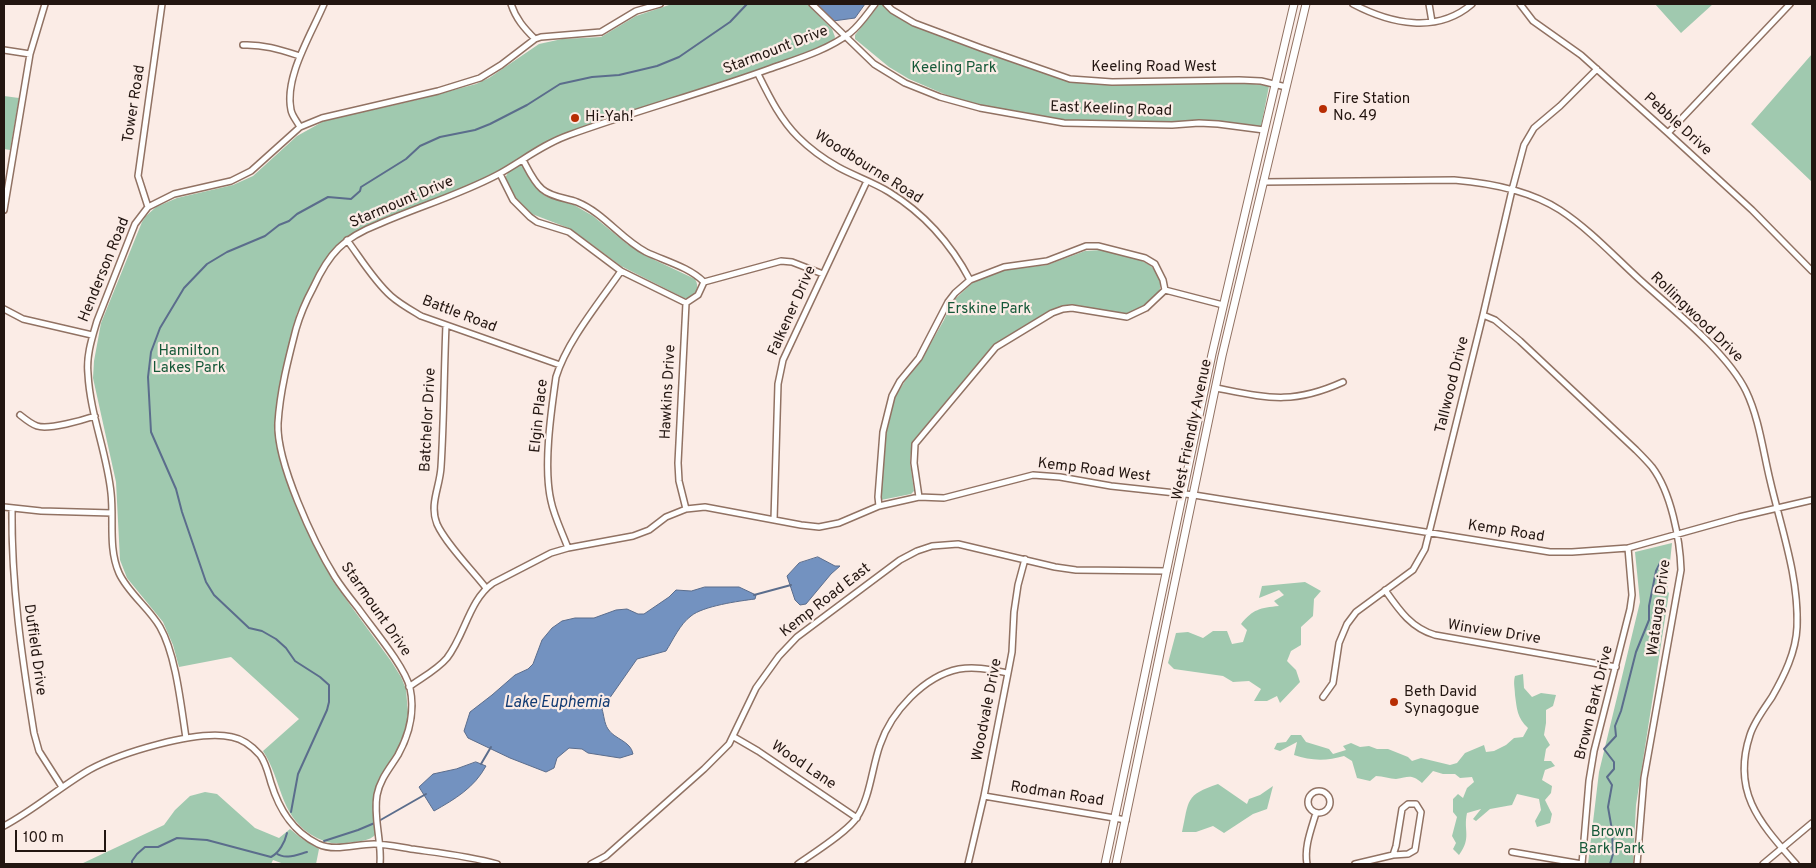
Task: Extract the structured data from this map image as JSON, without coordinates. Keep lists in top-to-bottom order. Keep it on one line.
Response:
{"streets":{"main road":["West Friendly Avenue"],"street":["Starmount Drive","Keeling Road West","Tower Road","East Keeling Road","Pebble Drive","Woodbourne Road","Henderson Road","Falkener Drive","Battle Road","Rollingwood Drive","Tallwood Drive","Hawkins Drive","Elgin Place","Batchelor Drive","Kemp Road West","Kemp Road","Kemp Road East","Watauga Drive","Winview Drive","Duffield Drive","Brown Bark Drive","Woodvale Drive","Wood Lane","Rodman Road"]},"crossings":[["Starmount Drive","East Keeling Road"],["Starmount Drive","Woodbourne Road"],["Starmount Drive","Battle Road"],["Starmount Drive","Kemp Road West"],["Keeling Road West","West Friendly Avenue"],["Tower Road","Henderson Road"],["East Keeling Road","West Friendly Avenue"],["Pebble Drive","Tallwood Drive"],["Woodbourne Road","Falkener Drive"],["Falkener Drive","Kemp Road West"],["Battle Road","Elgin Place"],["Battle Road","Batchelor Drive"],["Rollingwood Drive","Tallwood Drive"],["Rollingwood Drive","West Friendly Avenue"],["Rollingwood Drive","Kemp Road"],["Tallwood Drive","Kemp Road"],["Tallwood Drive","Watauga Drive"],["Tallwood Drive","Winview Drive"],["Hawkins Drive","Kemp Road West"],["Elgin Place","Kemp Road West"],["Batchelor Drive","Kemp Road West"],["West Friendly Avenue","Kemp Road West"],["West Friendly Avenue","Kemp Road"],["West Friendly Avenue","Kemp Road East"],["West Friendly Avenue","Rodman Road"],["Kemp Road West","Kemp Road"],["Kemp Road","Watauga Drive"],["Kemp Road","Brown Bark Drive"],["Kemp Road East","Woodvale Drive"],["Kemp Road East","Wood Lane"],["Winview Drive","Brown Bark Drive"],["Woodvale Drive","Rodman Road"]],"water":["Lake Euphemia"],"parks":["Keeling Park","Erskine Park","Hamilton Lakes Park","Brown Bark Park"],"places":["Fire Station No. 49","Hi-Yah!","Beth David Synagogue"],"scale_bar":"100 m"}
